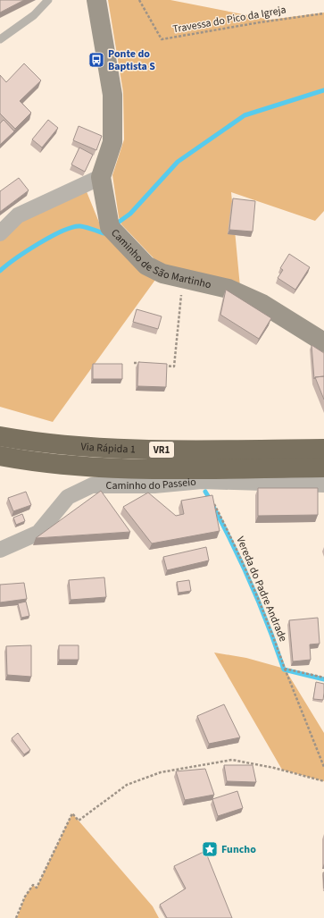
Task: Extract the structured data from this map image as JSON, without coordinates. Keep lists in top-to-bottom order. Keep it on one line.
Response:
{"streets":{"highway":["Via Rápida 1","VR1"],"street":["Caminho de São Martinho","Caminho do Passeio"],"path":["Travessa do Pico da Igreja","Vereda do Padre Andrade"]},"crossings":[["Caminho do Passeio","Vereda do Padre Andrade"]],"places":{"bus stop":["Ponte do Baptista S"],"place":["Funcho"]}}
